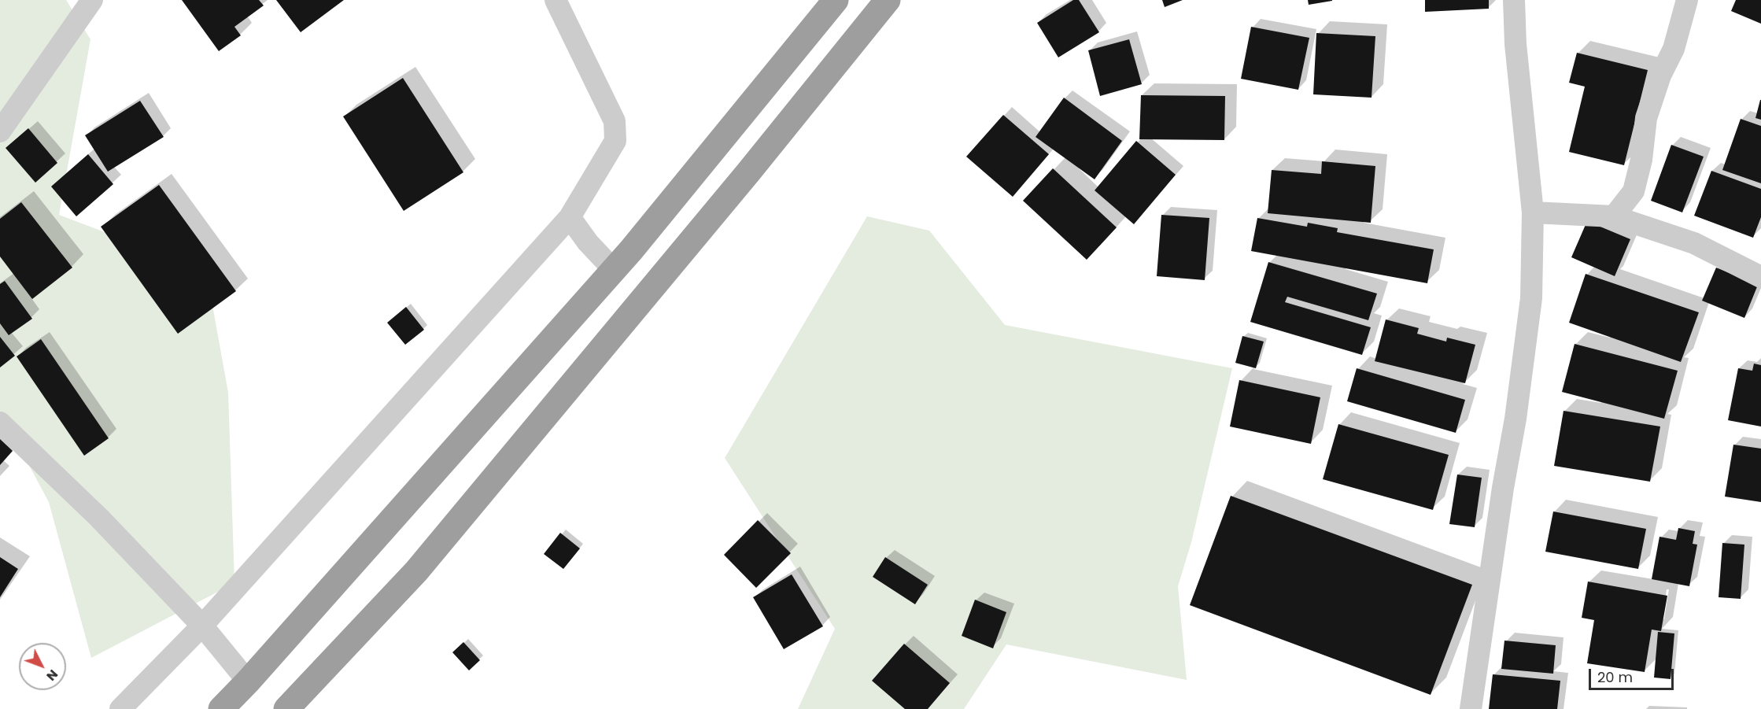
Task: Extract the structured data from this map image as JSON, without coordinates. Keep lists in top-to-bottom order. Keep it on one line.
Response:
{"scale_bar":"20 m","north":"bottom right"}
